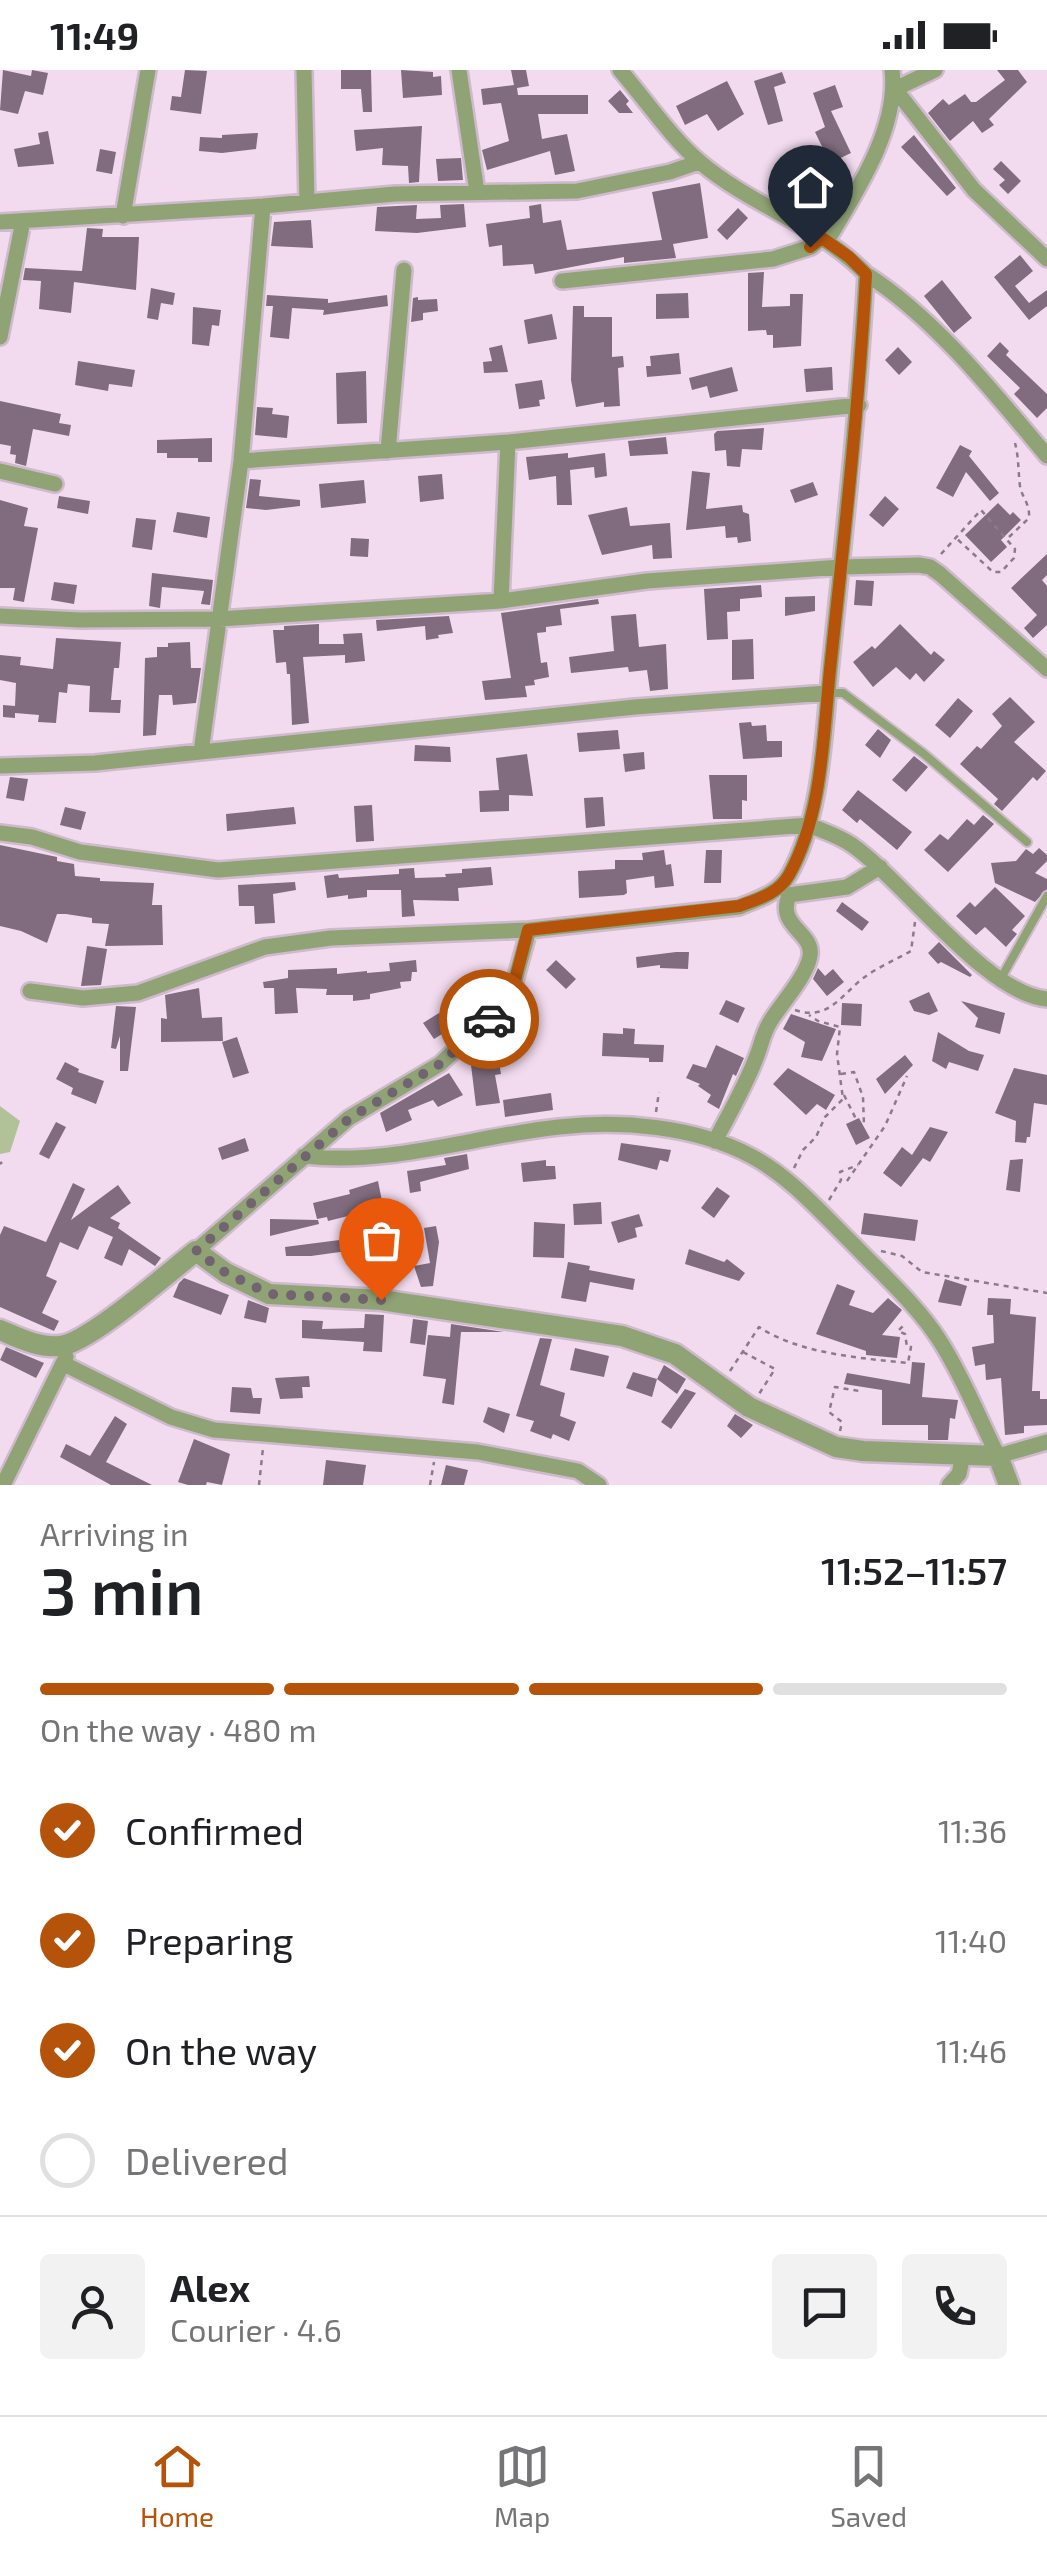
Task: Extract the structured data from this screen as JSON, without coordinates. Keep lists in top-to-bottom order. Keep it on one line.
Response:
{"page":{"status":"11:49","heading":["3 min","Arriving in","11:52–11:57"],"panel":["Alex","Courier · 4.6"],"bar":"On the way · 480 m","list":[["Confirmed","11:36"],["Preparing","11:40"],["On the way","11:46"],"Delivered"],"tabs":["Home","Map","Saved"]}}
